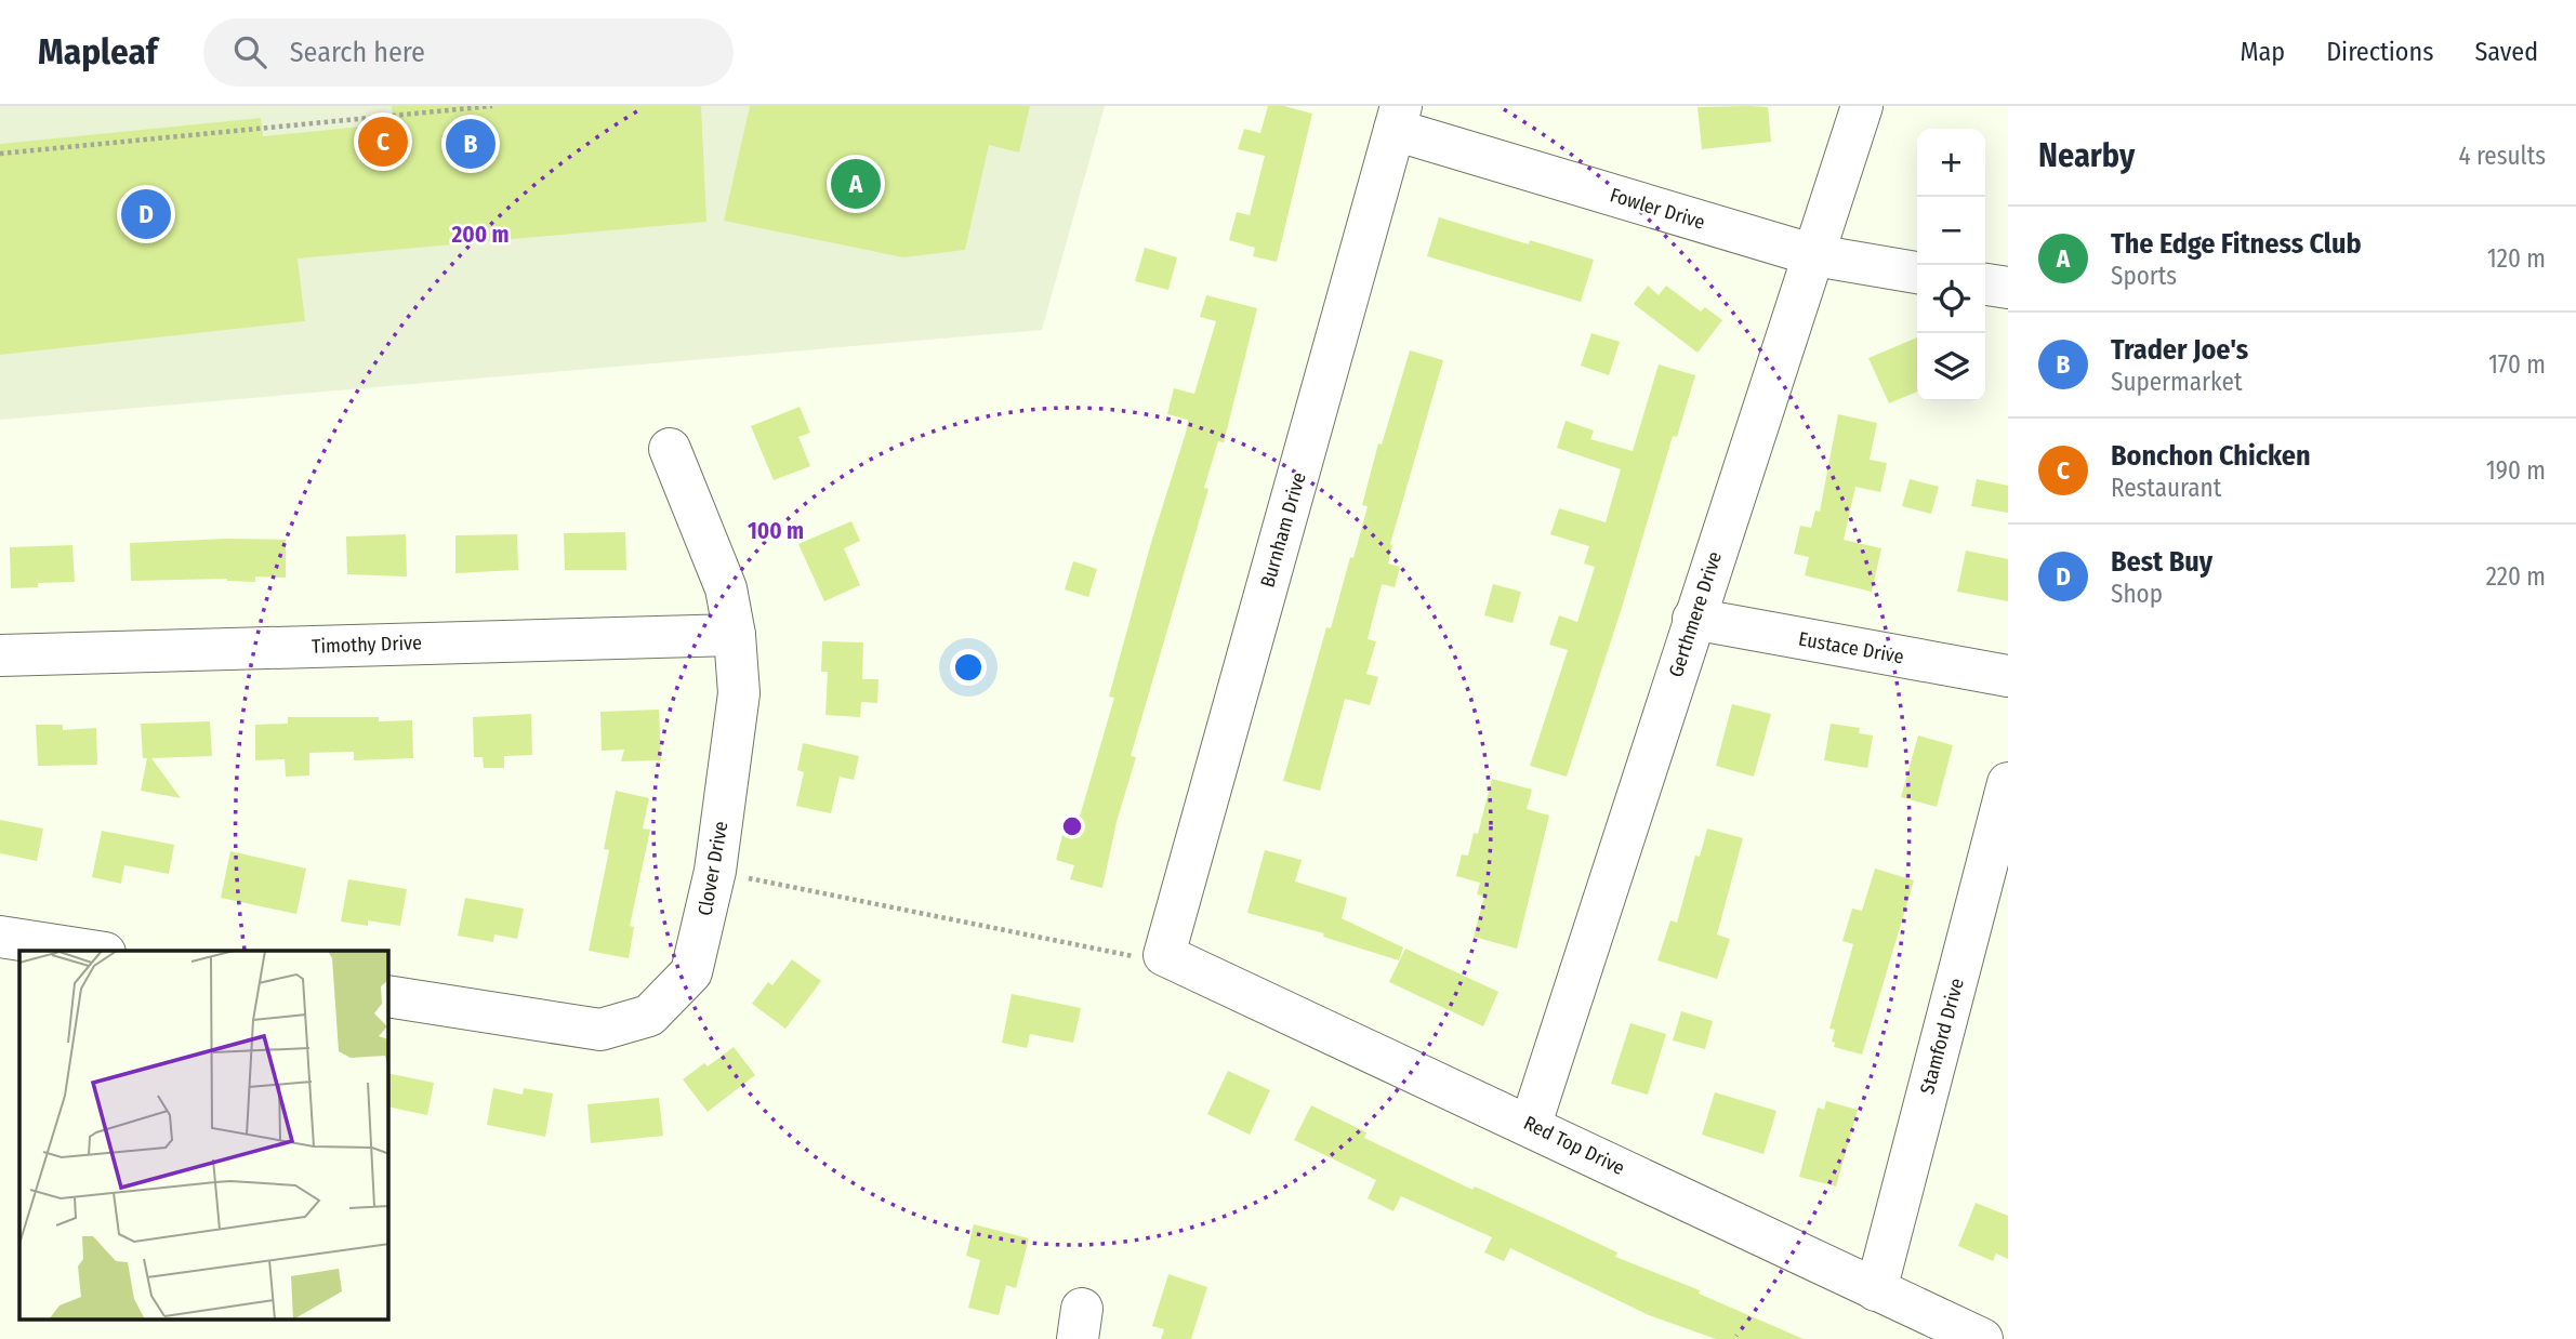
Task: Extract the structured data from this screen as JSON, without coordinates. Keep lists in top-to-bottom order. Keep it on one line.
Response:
{"streets":{"street":["Fowler Drive","Burnham Drive","Gerthmere Drive","Timothy Drive","Eustace Drive","Clover Drive","Stamford Drive","Red Top Drive"]},"crossings":[["Fowler Drive","Burnham Drive"],["Fowler Drive","Gerthmere Drive"],["Burnham Drive","Red Top Drive"],["Gerthmere Drive","Eustace Drive"],["Gerthmere Drive","Red Top Drive"],["Timothy Drive","Clover Drive"],["Stamford Drive","Red Top Drive"]],"page":{"header":"Mapleaf","search":"Search here","nav":["Map","Directions","Saved"],"heading":["Nearby","4 results"],"pins":["C","B","A","D"],"map_buttons":["+","−"],"list":[{"mark":"A","name":"The Edge Fitness Club","note":"Sports","value":"120 m"},{"mark":"B","name":"Trader Joe's","note":"Supermarket","value":"170 m"},{"mark":"C","name":"Bonchon Chicken","note":"Restaurant","value":"190 m"},{"mark":"D","name":"Best Buy","note":"Shop","value":"220 m"}]},"rings":["200 m","100 m"]}
